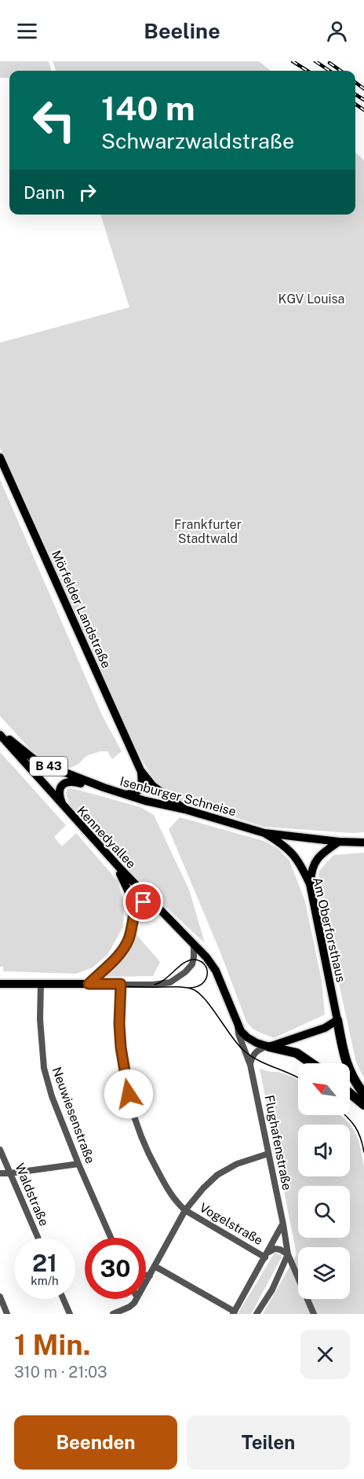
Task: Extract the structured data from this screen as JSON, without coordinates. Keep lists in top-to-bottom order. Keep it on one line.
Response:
{"streets":{"highway":["B 43"],"main road":["Mörfelder Landstraße","Isenburger Schneise","Kennedyallee","Am Oberforsthaus"],"street":["Neuwiesenstraße","Flughafenstraße","Waldstraße","Vogelstraße"]},"crossings":[["Mörfelder Landstraße","Isenburger Schneise"],["B 43","Kennedyallee"],["B 43","Am Oberforsthaus"],["Isenburger Schneise","Kennedyallee"],["Isenburger Schneise","Am Oberforsthaus"],["Kennedyallee","Flughafenstraße"]],"parks":["KGV Louisa","Frankfurter Stadtwald"],"north":"top left","page":{"header":"Beeline","turn":["140 m","Schwarzwaldstraße"],"then":"Dann","speed":"21 km/h","limit":"30","heading":["1 Min.","310 m · 21:03"],"buttons":["Beenden","Teilen"]}}
